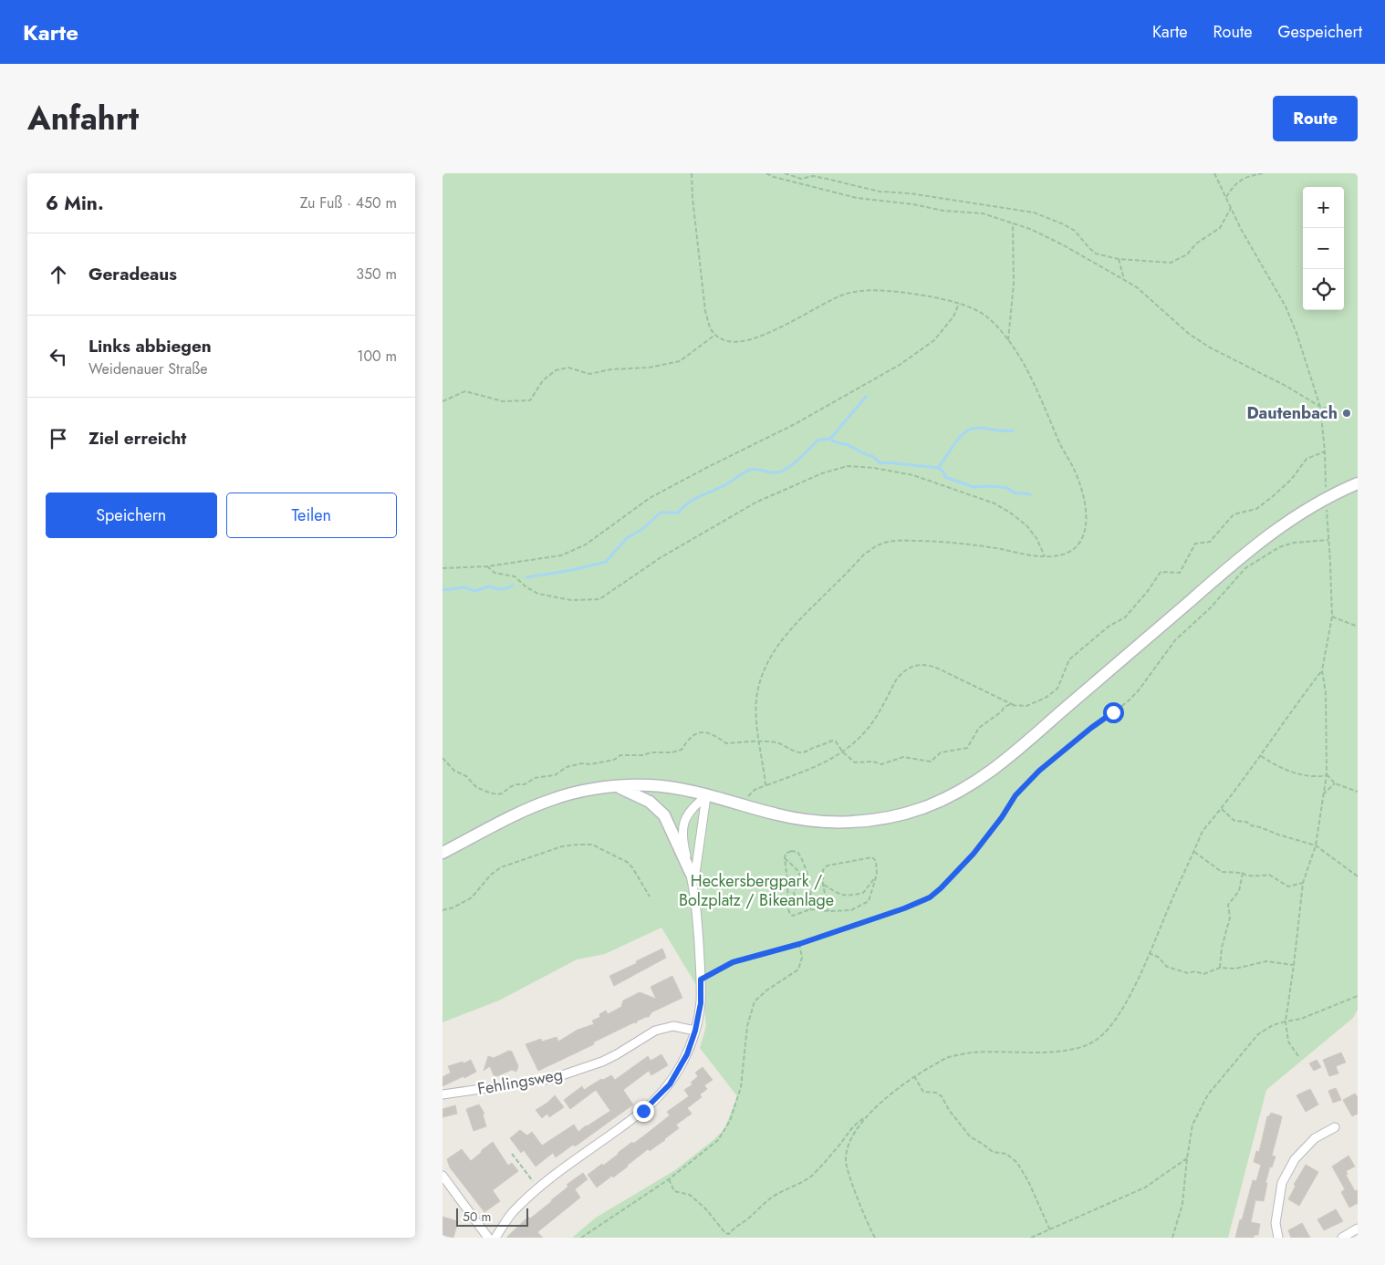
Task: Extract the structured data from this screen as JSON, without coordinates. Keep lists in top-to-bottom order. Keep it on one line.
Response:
{"streets":{"street":["Fehlingsweg"]},"parks":["Heckersbergpark / Bolzplatz / Bikeanlage"],"places":["Dautenbach"],"scale_bar":"50 m","page":{"header":"Karte","nav":["Karte","Route","Gespeichert"],"title":"Anfahrt","buttons":["Route",["Speichern","Teilen"]],"heading":["6 Min.","Zu Fuß · 450 m"],"map_buttons":["+","−"],"list":[["Geradeaus","350 m"],["Links abbiegen","Weidenauer Straße","100 m"],"Ziel erreicht"],"scale":"50 m"}}
